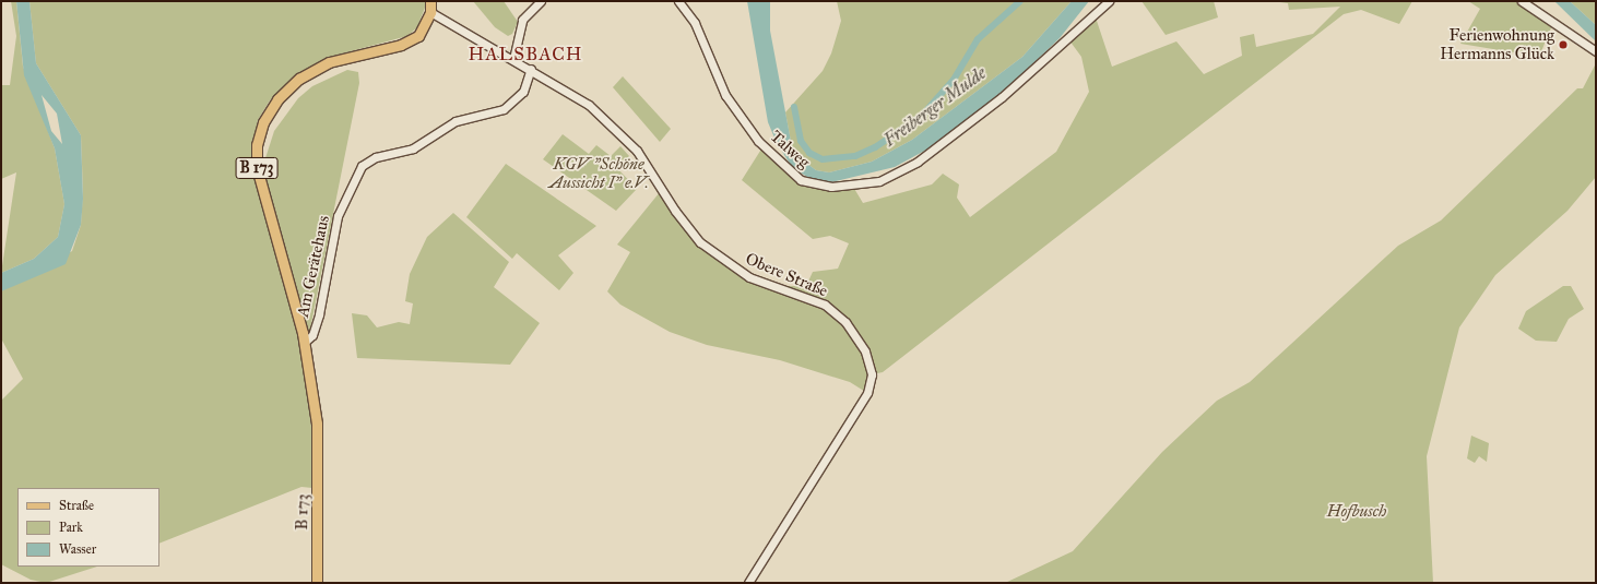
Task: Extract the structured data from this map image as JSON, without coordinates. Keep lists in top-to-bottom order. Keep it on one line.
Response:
{"streets":{"main road":["B 173"],"street":["Talweg","Am Gerätehaus","Obere Straße"]},"crossings":[["B 173","Am Gerätehaus"],["B 173","Obere Straße"],["Am Gerätehaus","Obere Straße"]],"districts":["HALSBACH"],"water":["Freiberger Mulde"],"parks":["KGV \"Schöne Aussicht I\" e.V.","Hofbusch"],"places":["Ferienwohnung Hermanns Glück"],"legend":["Straße","Park","Wasser"]}
